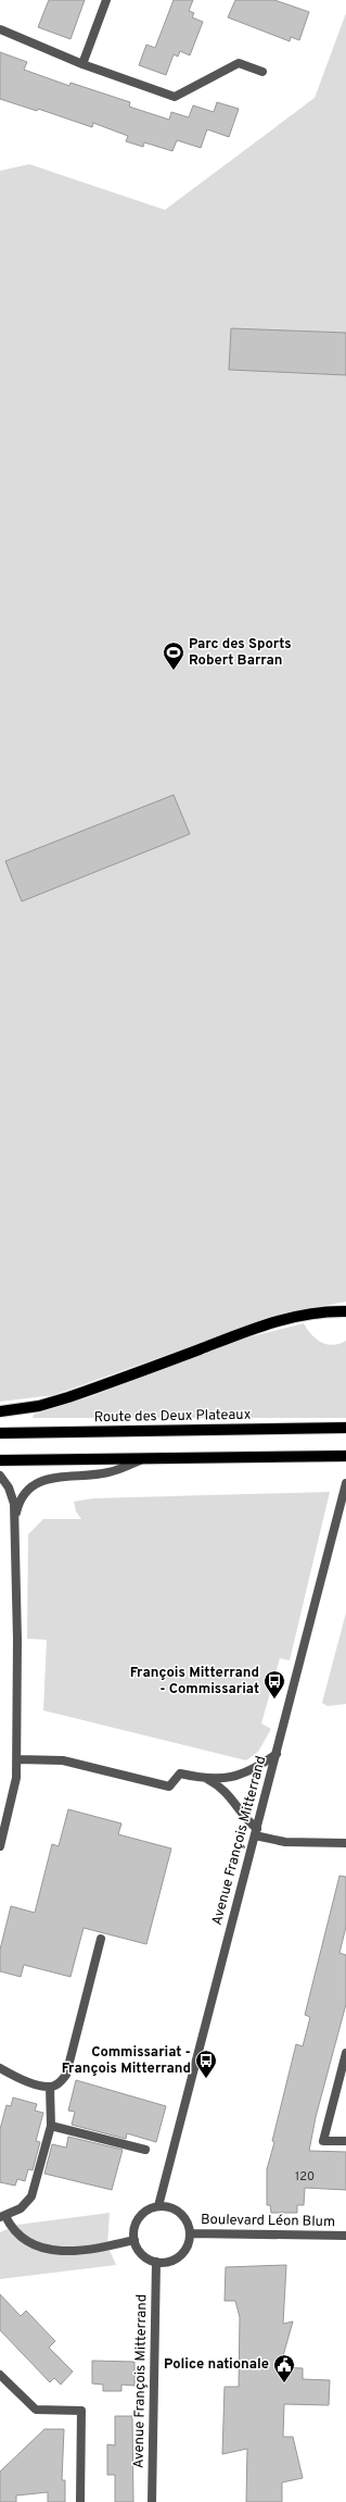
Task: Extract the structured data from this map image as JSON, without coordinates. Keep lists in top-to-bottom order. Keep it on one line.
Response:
{"streets":{"main road":["Route des Deux Plateaux"],"street":["Avenue François Mitterrand","Boulevard Léon Blum"]},"crossings":[["Avenue François Mitterrand","Boulevard Léon Blum"]],"places":{"sports":["Parc des Sports Robert Barran"],"bus stop":["François Mitterrand - Commissariat","Commissariat - François Mitterrand"],"public building":["Police nationale"]},"house_numbers":["120"]}
